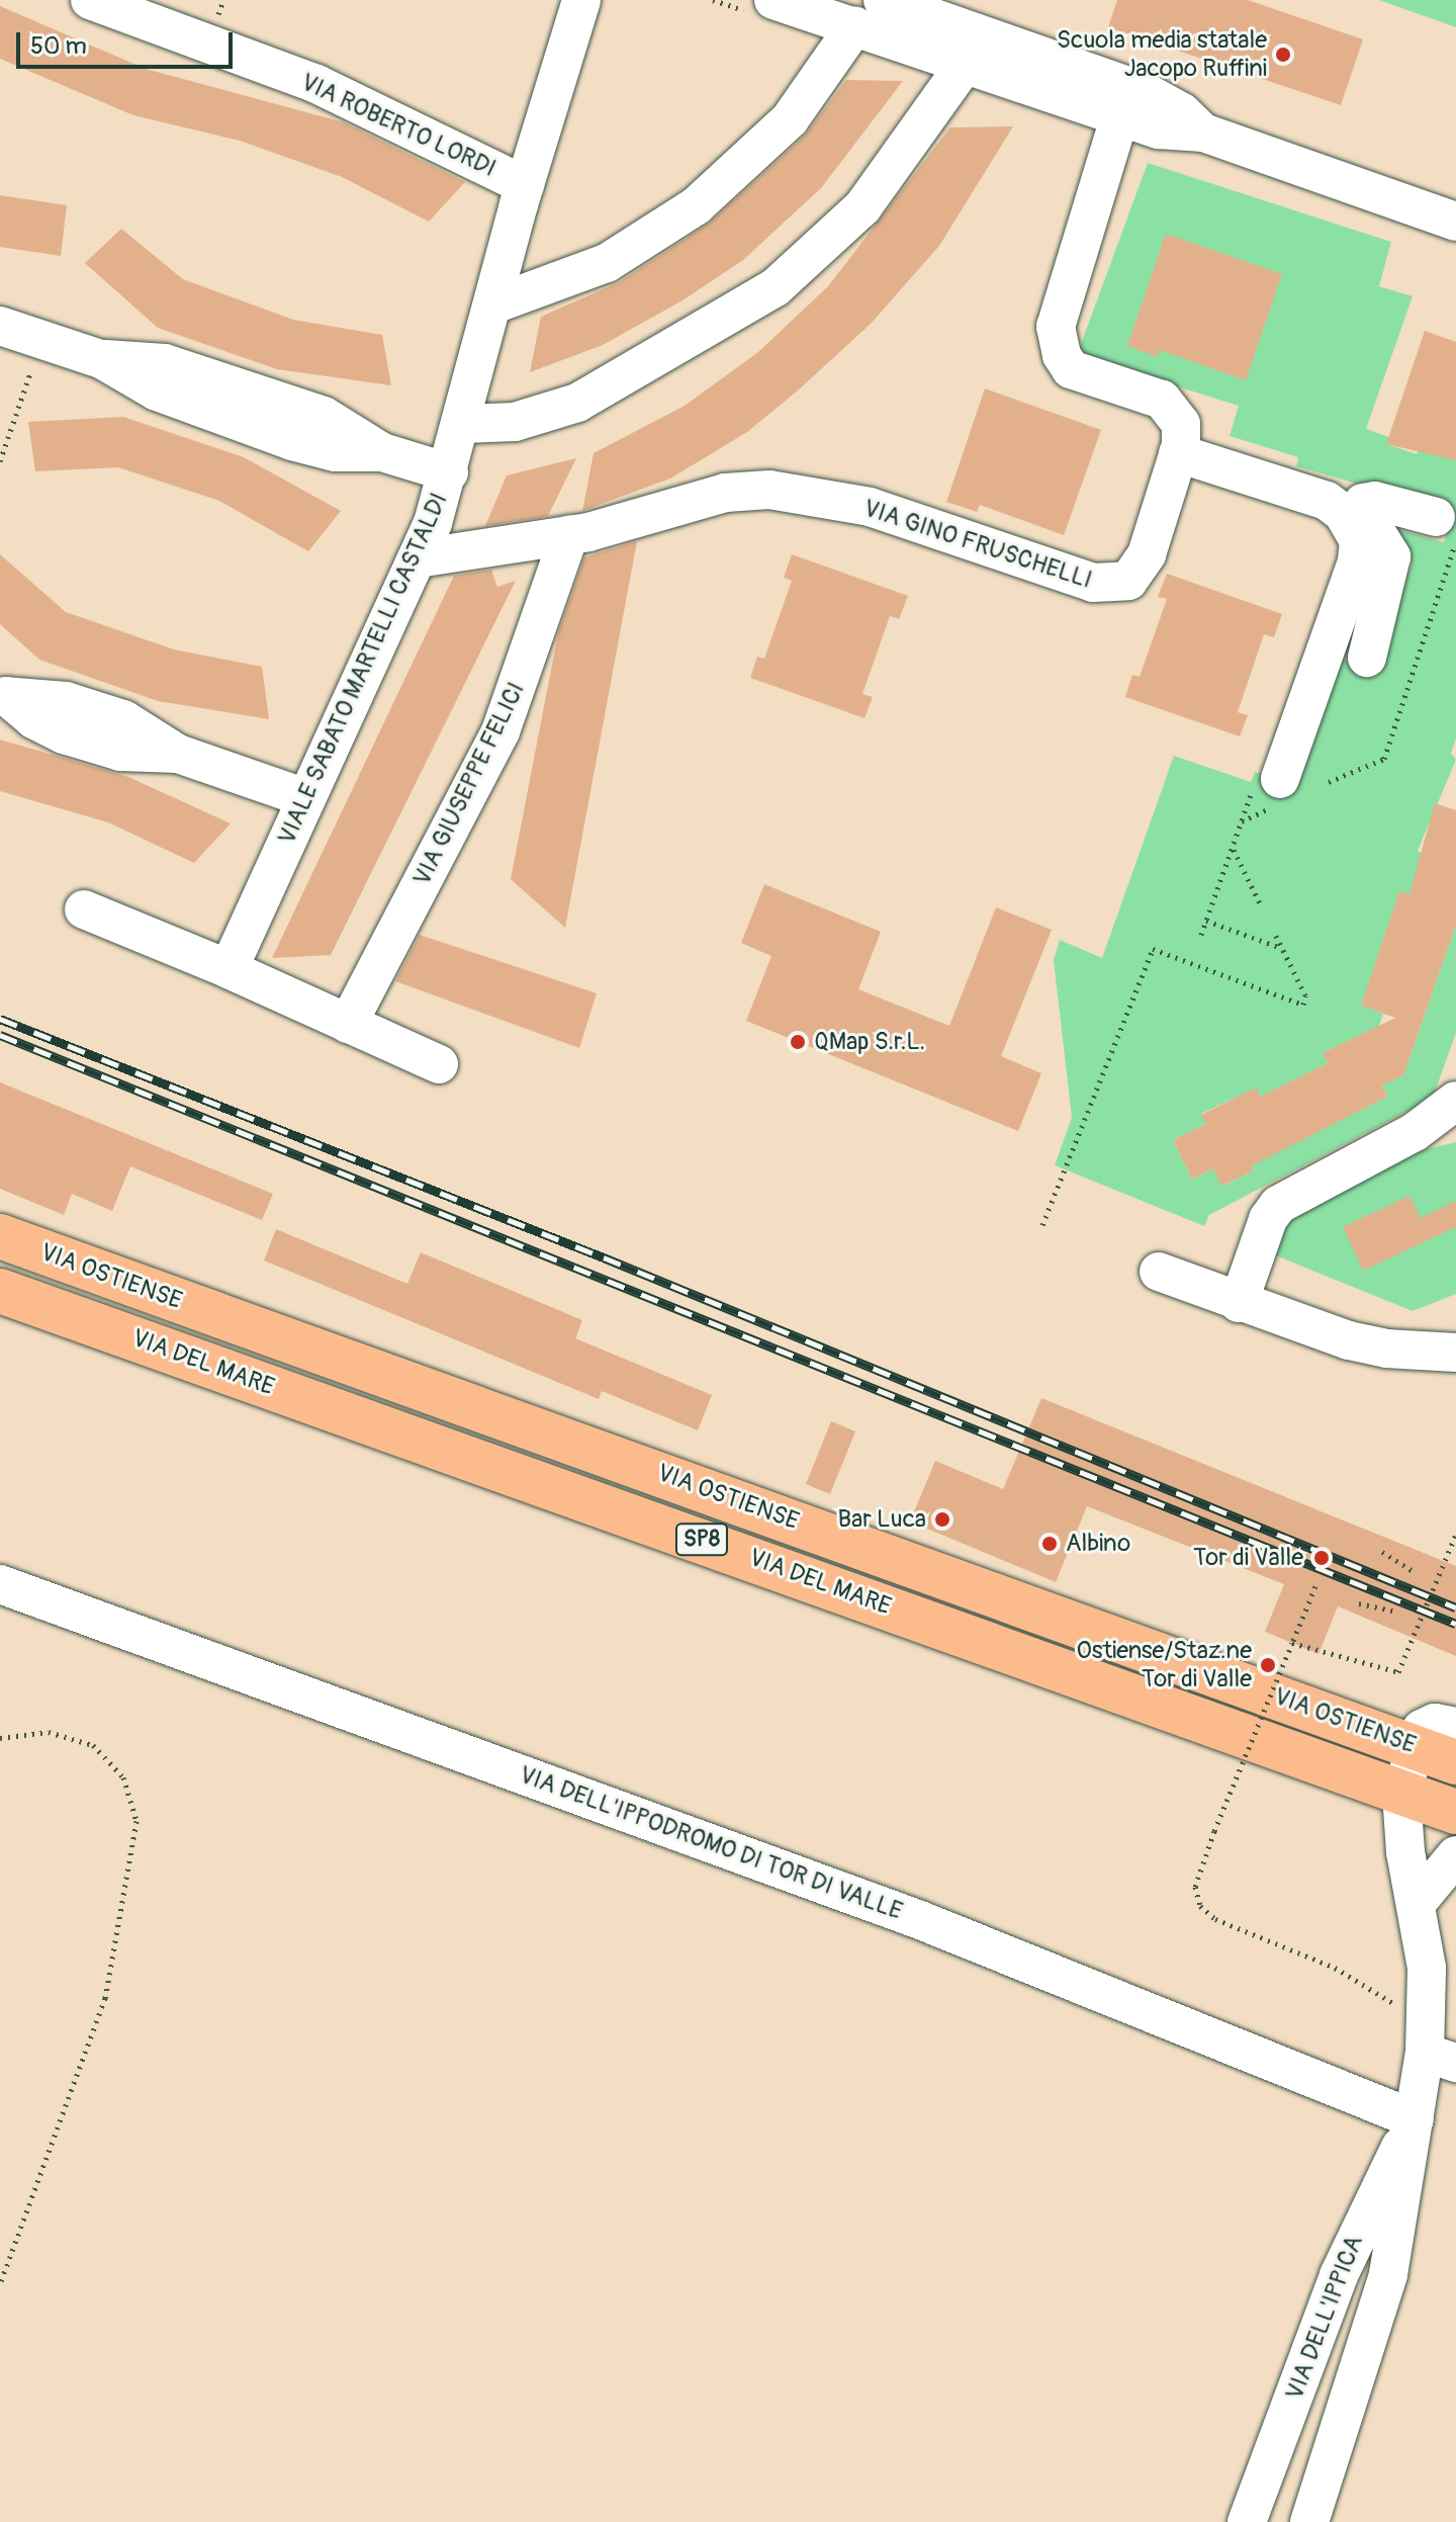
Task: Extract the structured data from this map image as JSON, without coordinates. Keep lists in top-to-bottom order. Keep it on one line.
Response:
{"streets":{"main road":["VIA OSTIENSE","VIA DEL MARE","SP8"],"street":["VIA ROBERTO LORDI","VIA GINO FRUSCHELLI","VIALE SABATO MARTELLI CASTALDI","VIA GIUSEPPE FELICI","VIA DELL'IPPODROMO DI TOR DI VALLE","VIA DELL'IPPICA"]},"crossings":[["VIA ROBERTO LORDI","VIALE SABATO MARTELLI CASTALDI"],["VIA GINO FRUSCHELLI","VIALE SABATO MARTELLI CASTALDI"],["VIA GINO FRUSCHELLI","VIA GIUSEPPE FELICI"],["VIA DELL'IPPODROMO DI TOR DI VALLE","VIA DELL'IPPICA"]],"places":["Scuola media statale Jacopo Ruffini","QMap S.r.L.","Bar Luca","Albino","Tor di Valle","Ostiense/Staz.ne Tor di Valle"],"scale_bar":"50 m"}
